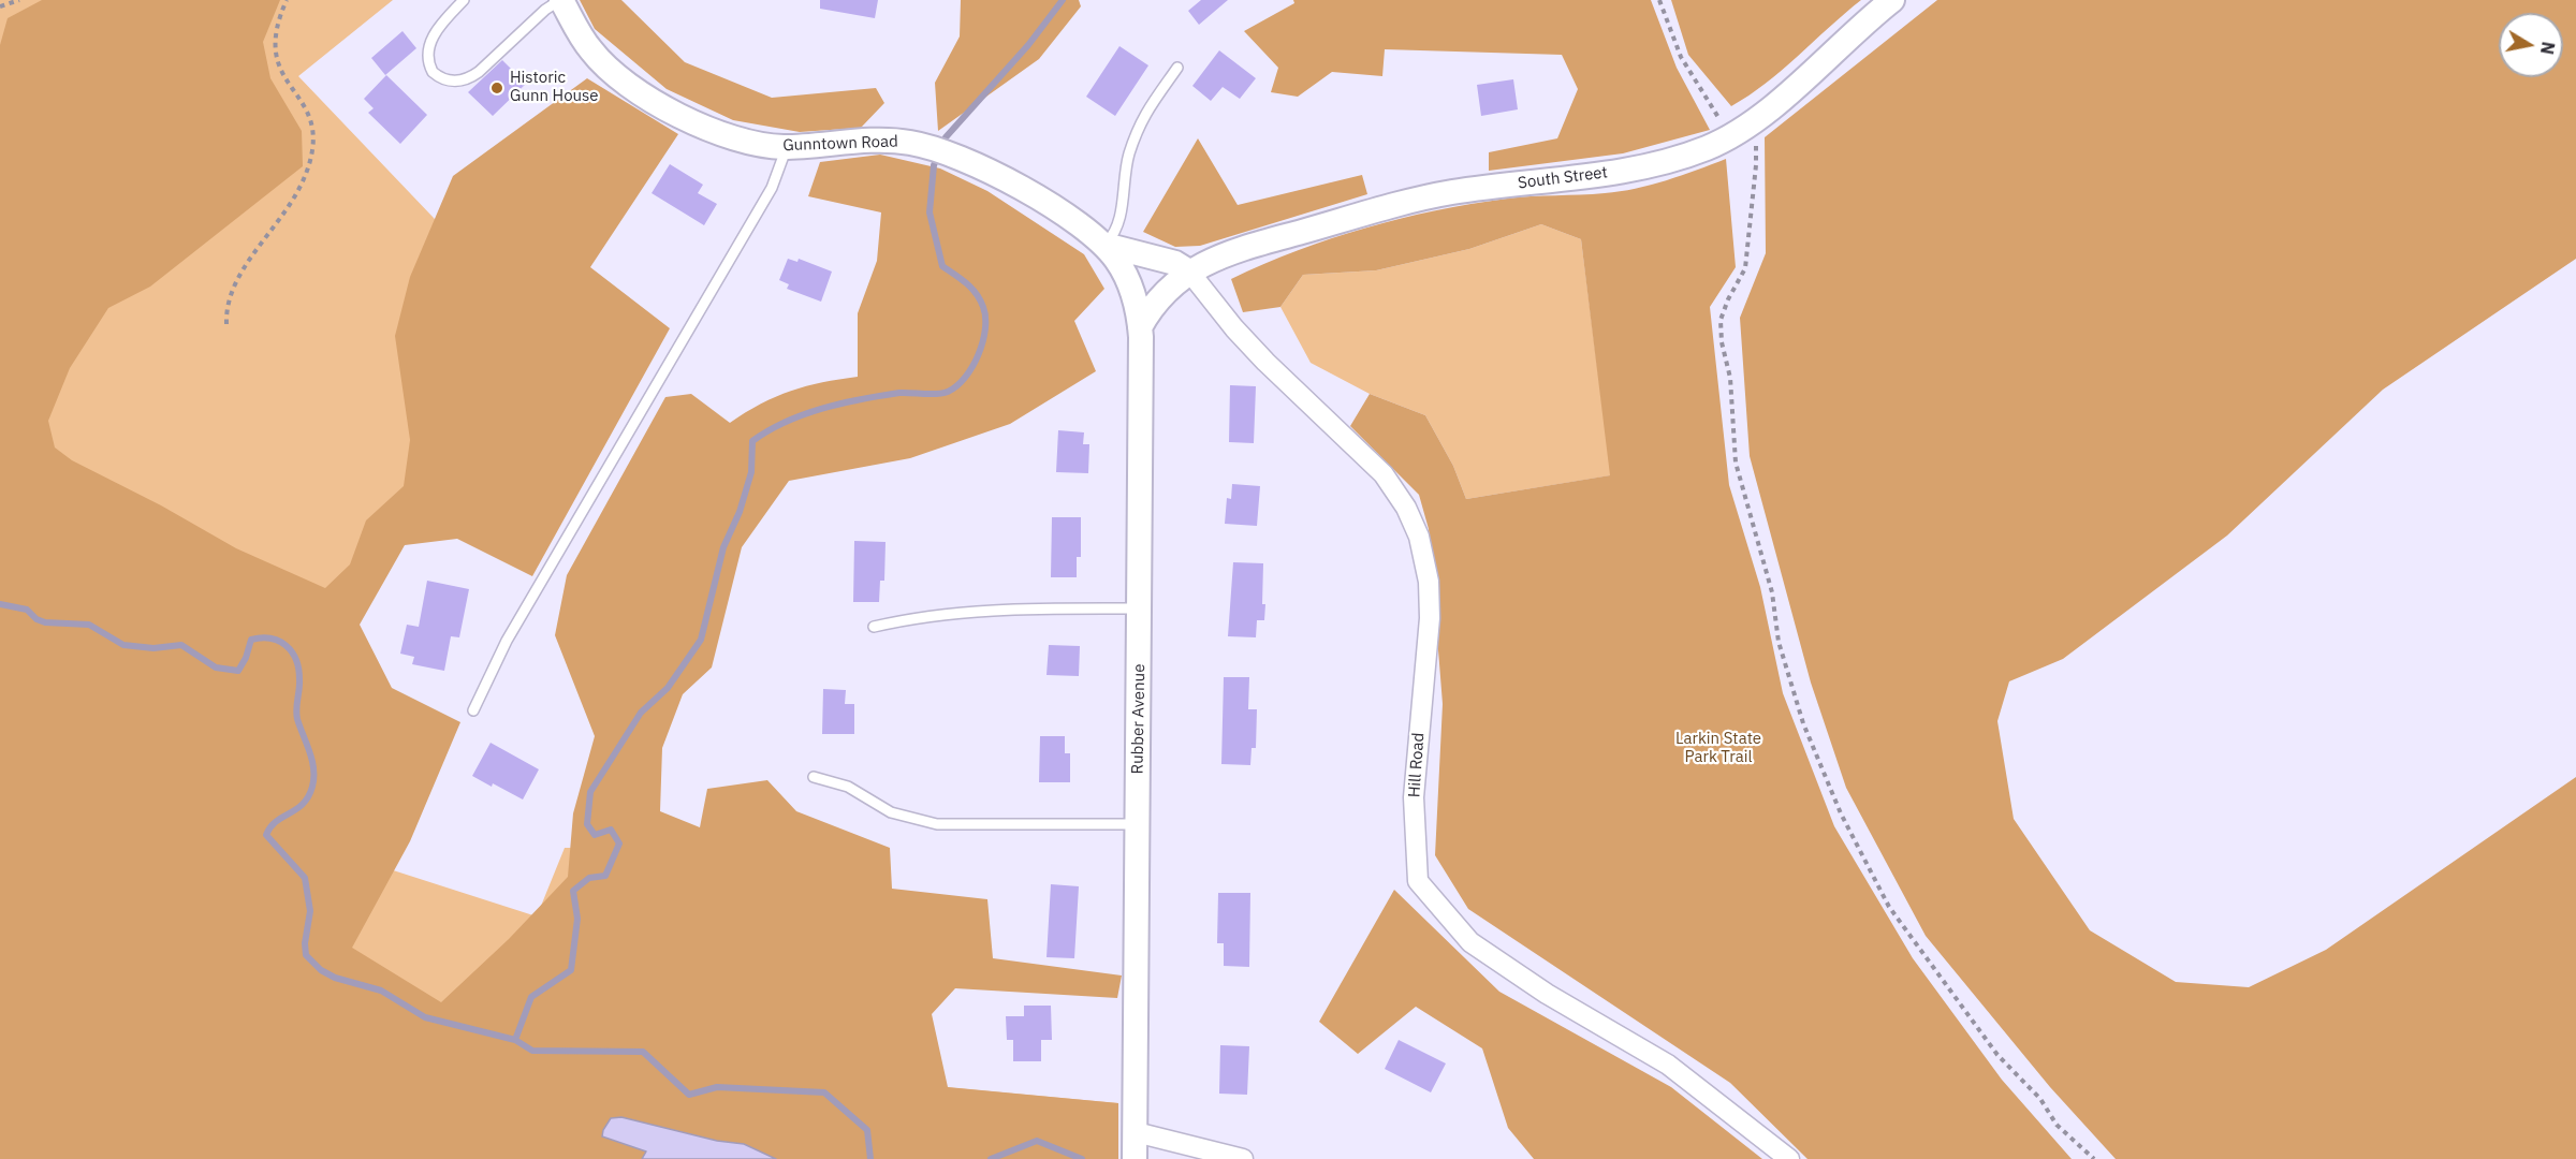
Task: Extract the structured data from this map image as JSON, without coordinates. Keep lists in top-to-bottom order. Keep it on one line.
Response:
{"streets":{"street":["Gunntown Road","South Street","Rubber Avenue","Hill Road"]},"crossings":[["Gunntown Road","Rubber Avenue"],["South Street","Rubber Avenue"],["South Street","Hill Road"]],"parks":["Larkin State Park Trail"],"places":["Historic Gunn House"],"north":"right"}
